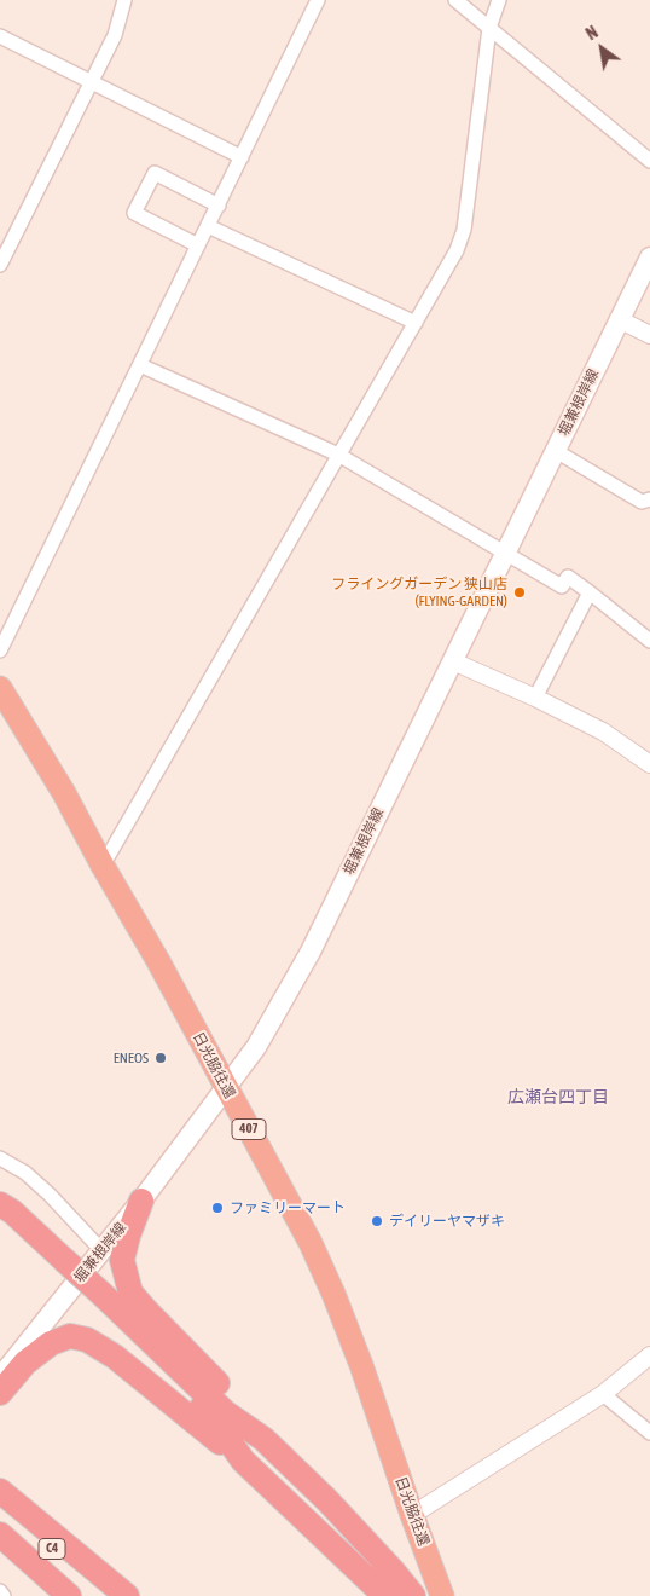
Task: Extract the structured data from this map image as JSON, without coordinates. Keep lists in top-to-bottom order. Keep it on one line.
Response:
{"streets":{"highway":["日光脇往還","407","C4"],"main road":["堀兼根岸線"]},"crossings":[["堀兼根岸線","日光脇往還"]],"districts":["広瀬台四丁目"],"places":["フライングガーデン 狭山店 (FLYING-GARDEN)","ENEOS","ファミリーマート","デイリーヤマザキ"],"north":"top left"}
